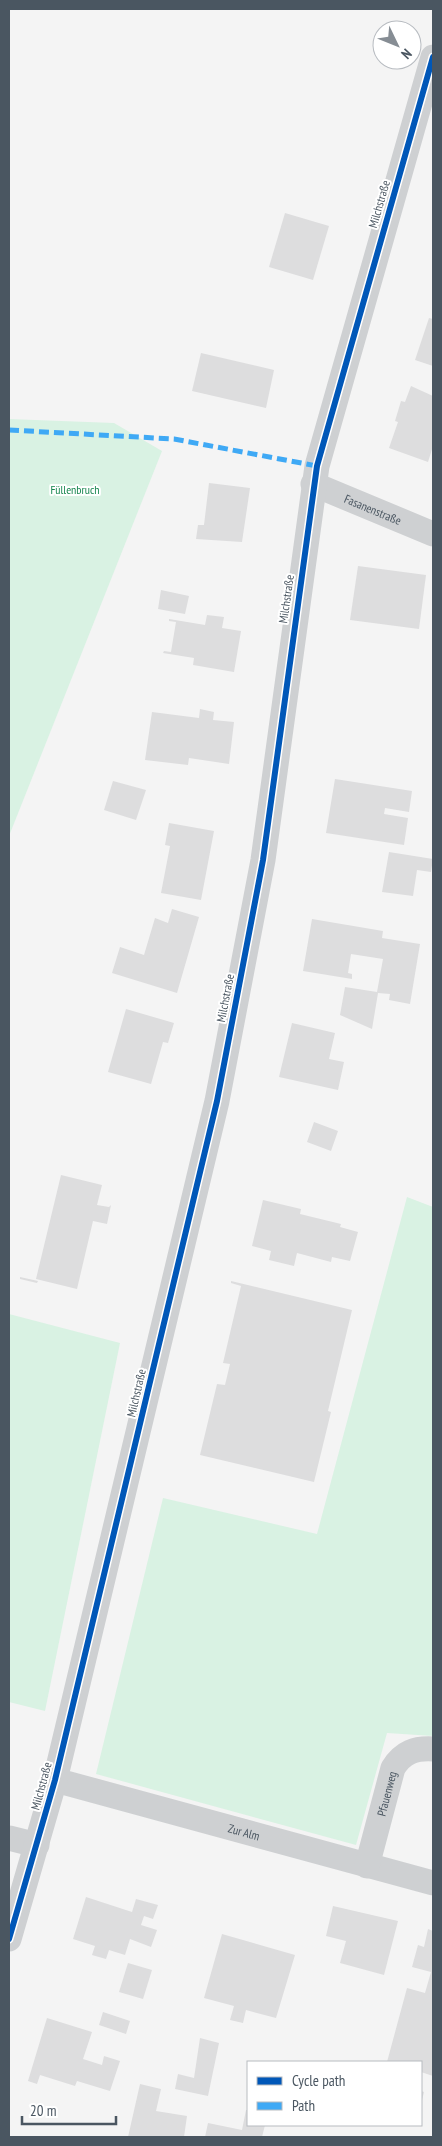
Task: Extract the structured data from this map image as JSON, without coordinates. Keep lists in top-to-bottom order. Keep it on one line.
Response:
{"streets":{"street":["Milchstraße","Fasanenstraße","Pfauenweg","Zur Alm"]},"crossings":[["Milchstraße","Fasanenstraße"],["Milchstraße","Zur Alm"],["Pfauenweg","Zur Alm"]],"parks":["Füllenbruch"],"legend":["Cycle path","Path"],"scale_bar":"20 m","north":"bottom right"}
